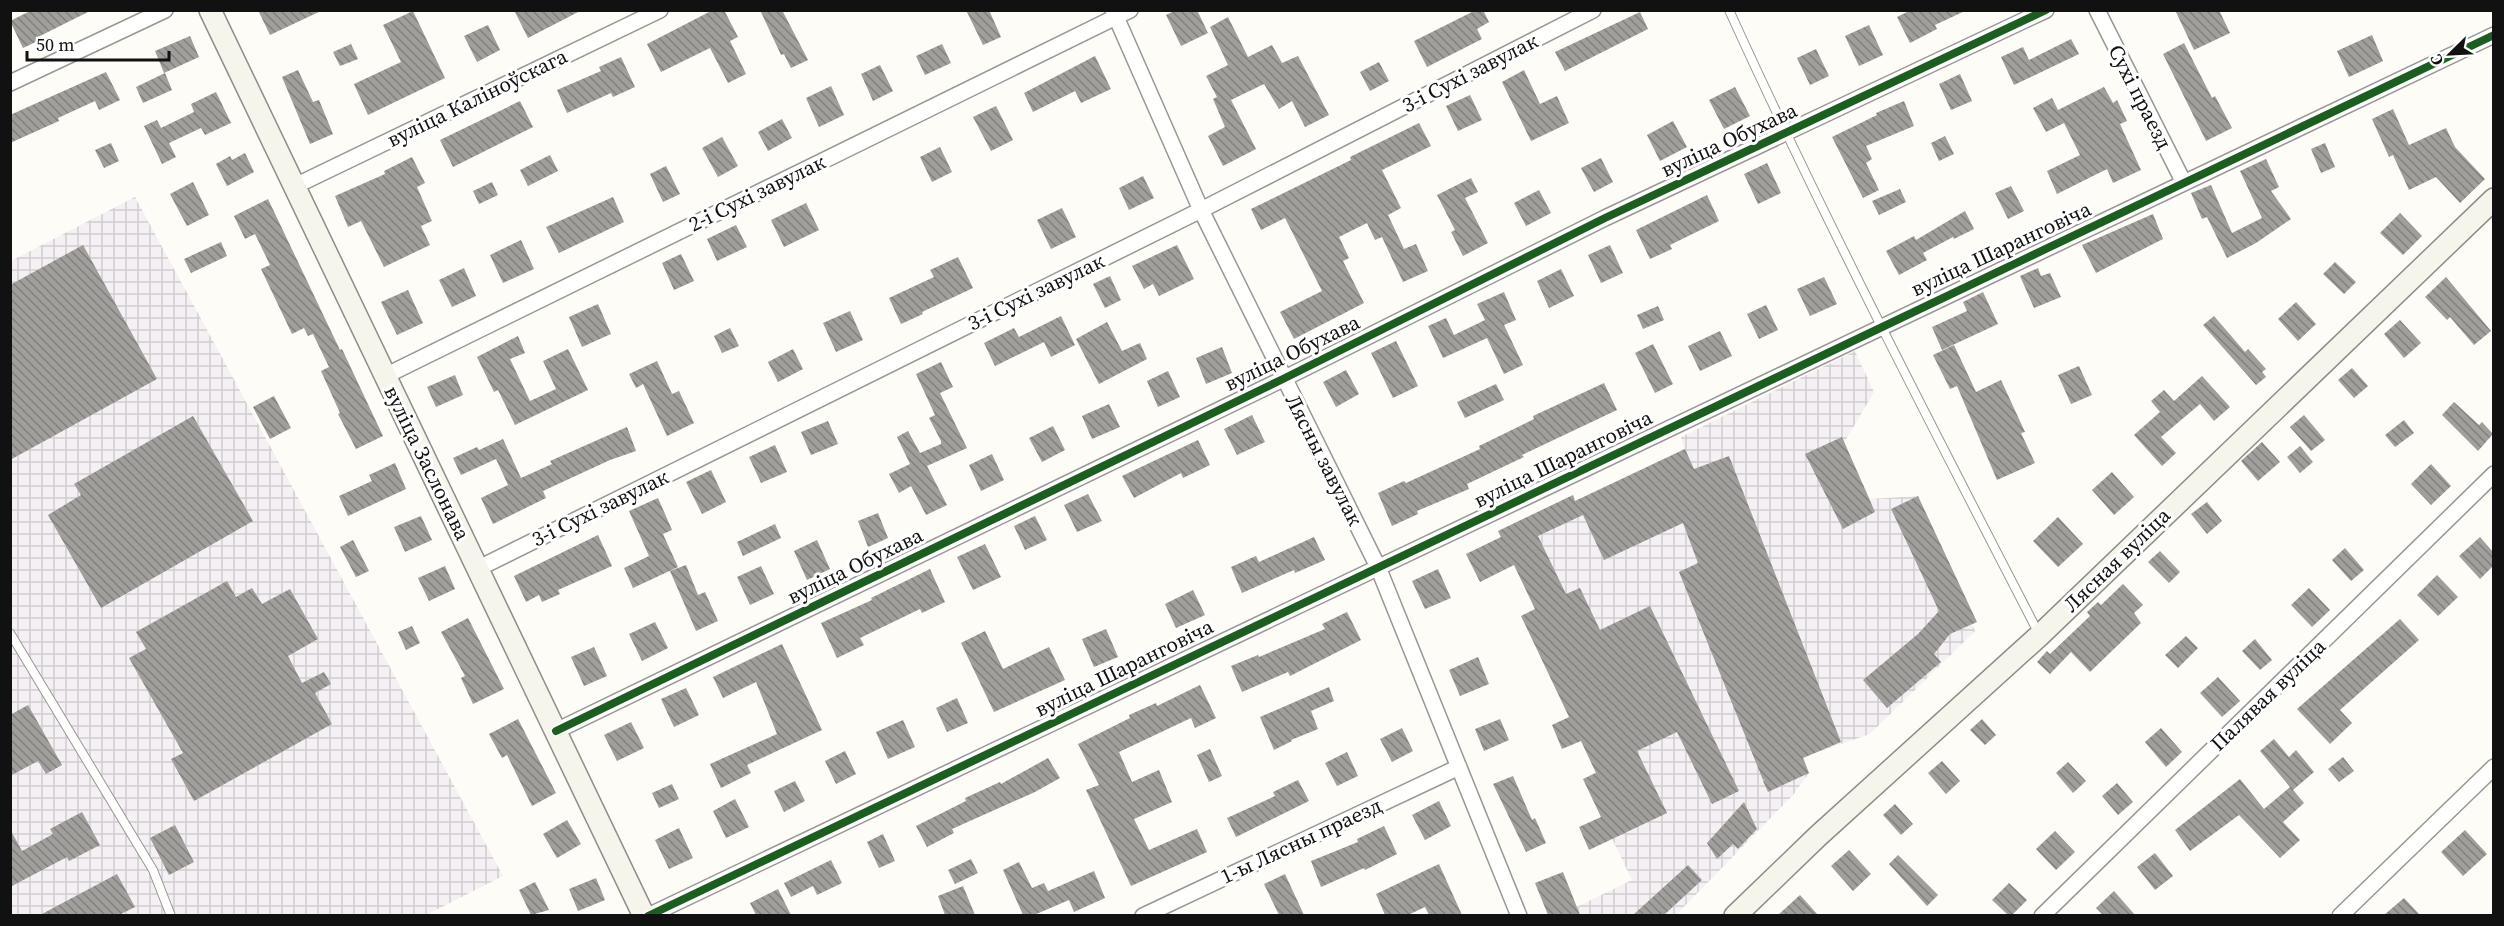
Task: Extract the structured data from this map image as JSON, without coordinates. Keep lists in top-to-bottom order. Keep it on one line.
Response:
{"streets":{"main road":["вуліца Заслонава","Лясная вуліца"],"street":["3-і Сухі завулак","Сухі праезд","вуліца Каліноўскага","вуліца Обухава","2-і Сухі завулак","вуліца Шаранговіча","Лясны завулак","Палявая вуліца","1-ы Лясны праезд"]},"crossings":[["3-і Сухі завулак","Лясны завулак"],["3-і Сухі завулак","вуліца Заслонава"],["Сухі праезд","вуліца Шаранговіча"],["вуліца Каліноўскага","вуліца Заслонава"],["вуліца Обухава","Лясны завулак"],["вуліца Обухава","вуліца Заслонава"],["2-і Сухі завулак","Лясны завулак"],["2-і Сухі завулак","вуліца Заслонава"],["вуліца Шаранговіча","Лясны завулак"],["вуліца Шаранговіча","вуліца Заслонава"],["Лясны завулак","1-ы Лясны праезд"]],"scale_bar":"50 m","north":"bottom left"}
